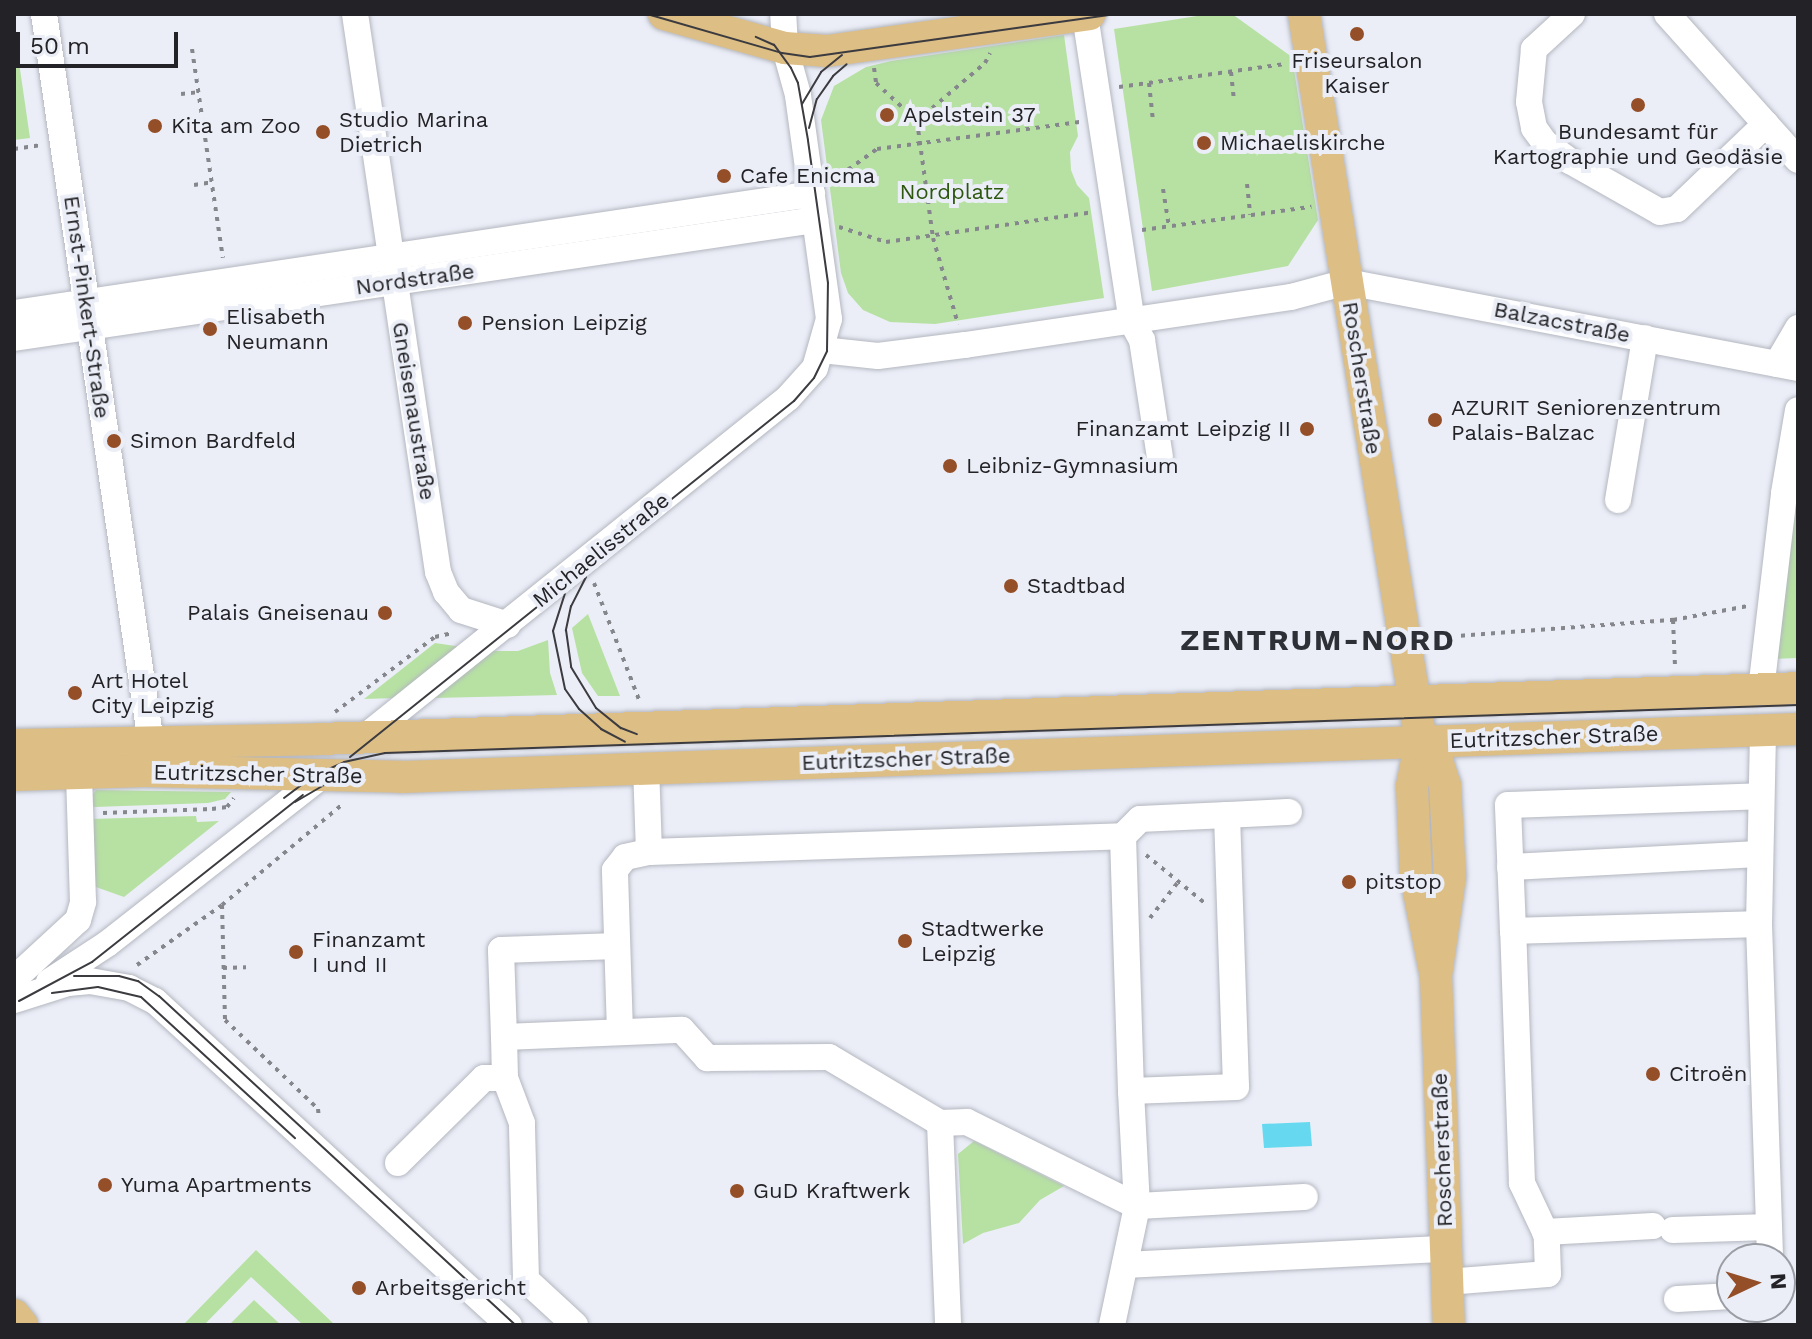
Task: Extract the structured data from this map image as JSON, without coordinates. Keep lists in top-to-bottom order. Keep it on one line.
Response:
{"streets":{"main road":["Roscherstraße","Eutritzscher Straße"],"street":["Nordstraße","Ernst-Pinkert-Straße","Balzacstraße","Gneisenaustraße","Michaelisstraße"]},"crossings":[["Nordstraße","Ernst-Pinkert-Straße"],["Nordstraße","Gneisenaustraße"],["Ernst-Pinkert-Straße","Eutritzscher Straße"],["Balzacstraße","Roscherstraße"],["Roscherstraße","Eutritzscher Straße"],["Gneisenaustraße","Michaelisstraße"],["Michaelisstraße","Eutritzscher Straße"]],"districts":["ZENTRUM-NORD"],"parks":["Nordplatz"],"places":["Friseursalon Kaiser","Bundesamt für Kartographie und Geodäsie","Apelstein 37","Kita am Zoo","Studio Marina Dietrich","Michaeliskirche","Cafe Enicma","Pension Leipzig","Elisabeth Neumann","AZURIT Seniorenzentrum Palais-Balzac","Finanzamt Leipzig II","Simon Bardfeld","Leibniz-Gymnasium","Stadtbad","Palais Gneisenau","Art Hotel City Leipzig","pitstop","Stadtwerke Leipzig","Finanzamt I und II","Citroën","Yuma Apartments","GuD Kraftwerk","Arbeitsgericht"],"scale_bar":"50 m","north":"right"}
